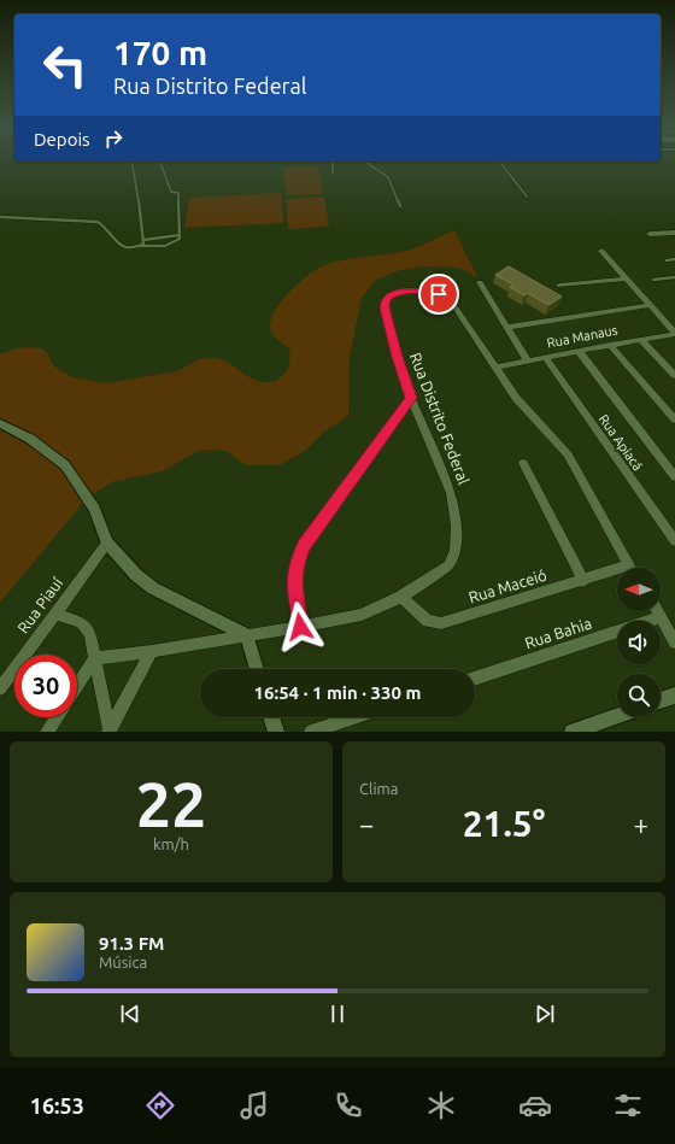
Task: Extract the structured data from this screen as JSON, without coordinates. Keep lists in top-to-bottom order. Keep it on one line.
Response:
{"streets":{"street":["Rua Manaus","Rua Distrito Federal","Rua Apiacá","Rua Maceió","Rua Piauí","Rua Bahia"]},"crossings":[["Rua Manaus","Rua Distrito Federal"],["Rua Manaus","Rua Apiacá"],["Rua Distrito Federal","Rua Maceió"]],"north":"left","page":{"turn":["170 m","Rua Distrito Federal"],"then":"Depois","limit":"30","trip":"16:54 · 1 min · 330 m","tile":[["22","km/h"],"Clima"],"heat":["−","21.5°","+"],"song":["91.3 FM","Música"],"tabs":"16:53"}}
